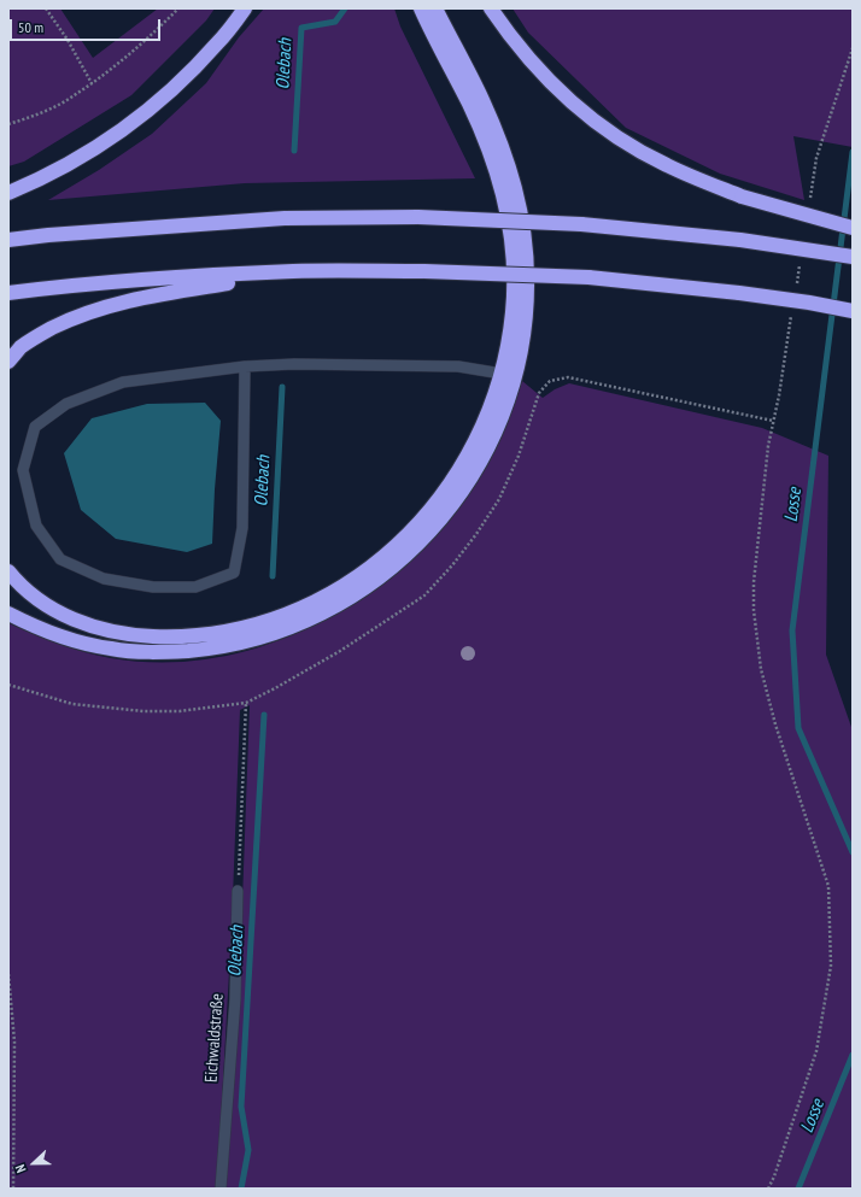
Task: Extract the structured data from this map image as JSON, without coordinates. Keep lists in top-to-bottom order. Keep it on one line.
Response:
{"streets":{"lane":["Eichwaldstraße"]},"water":["Olebach","Losse"],"scale_bar":"50 m","north":"left"}
